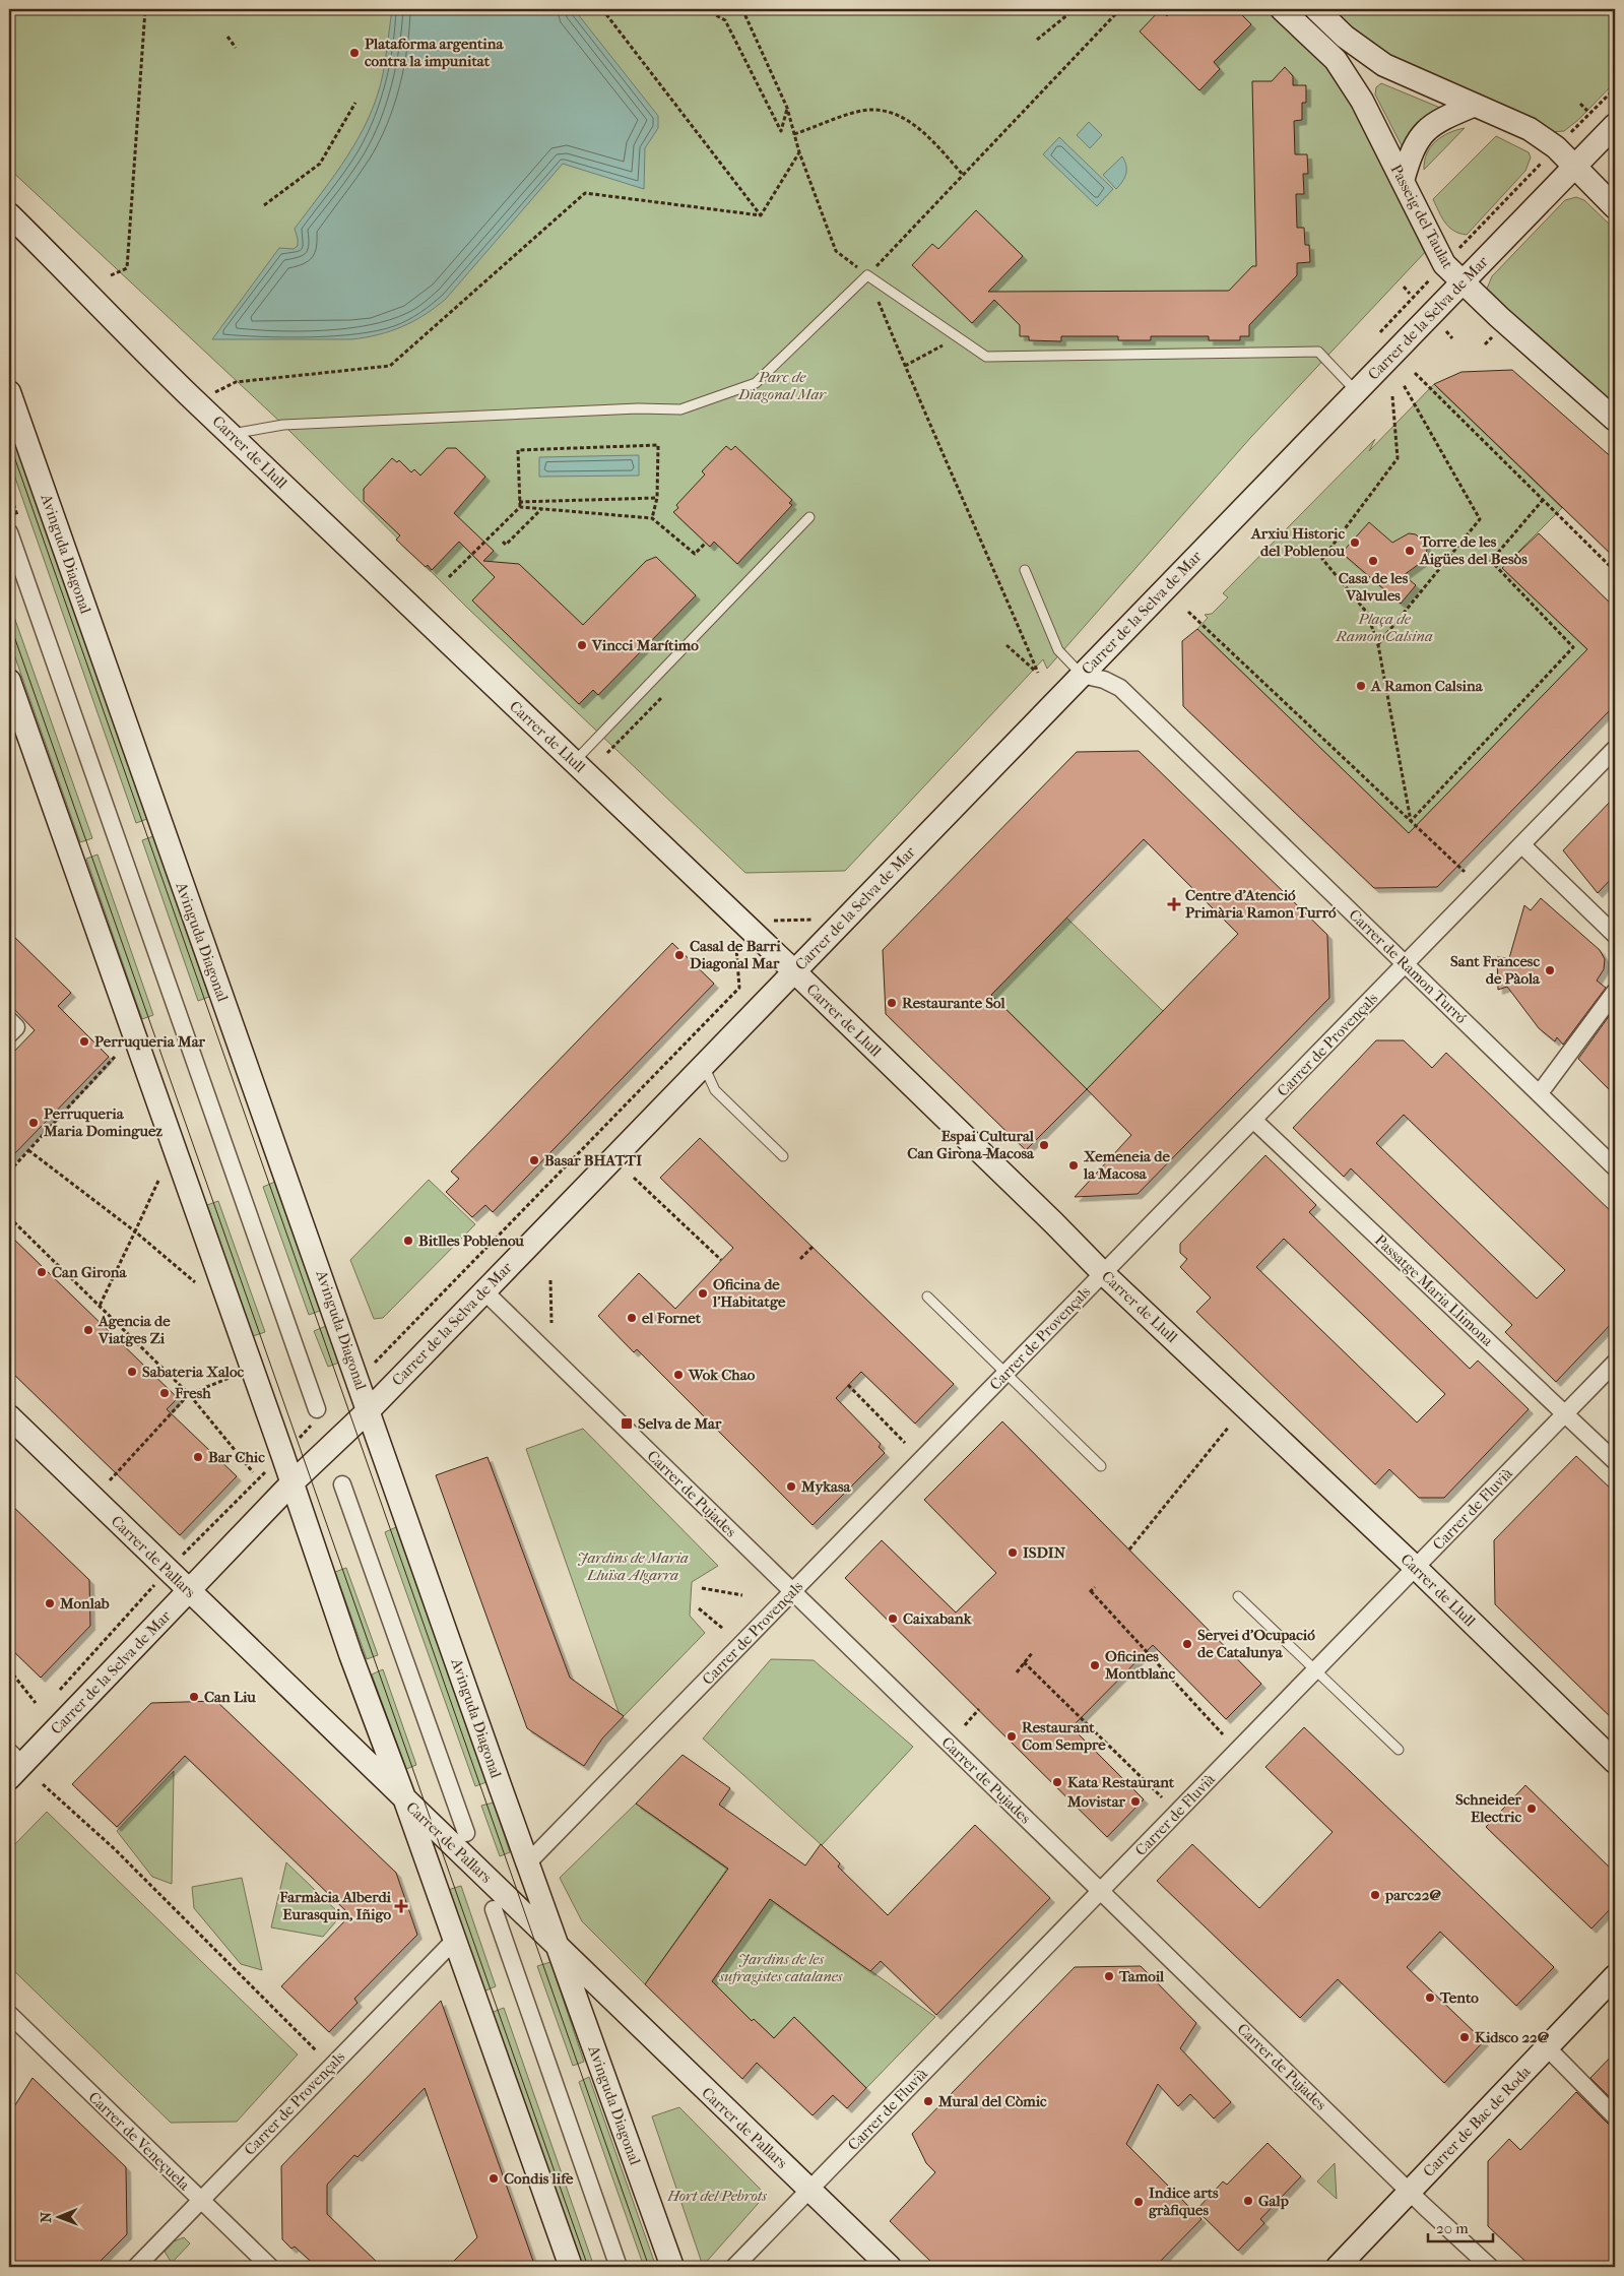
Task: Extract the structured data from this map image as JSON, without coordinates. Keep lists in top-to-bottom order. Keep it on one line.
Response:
{"streets":{"street":["Passeig del Taulat","Carrer de la Selva de Mar","Carrer de Llull","Avinguda Diagonal","Carrer de Ramon Turró","Carrer de Provençals","Passatge Maria Llimona","Carrer de Pujades","Carrer de Fluvià","Carrer de Pallars","Carrer de Bac de Roda","Carrer de Veneçuela"]},"crossings":[["Passeig del Taulat","Carrer de la Selva de Mar"],["Carrer de la Selva de Mar","Carrer de Llull"],["Carrer de la Selva de Mar","Avinguda Diagonal"],["Carrer de la Selva de Mar","Carrer de Ramon Turró"],["Carrer de la Selva de Mar","Carrer de Pujades"],["Carrer de la Selva de Mar","Carrer de Pallars"],["Carrer de Llull","Carrer de Provençals"],["Carrer de Llull","Carrer de Fluvià"],["Avinguda Diagonal","Carrer de Provençals"],["Avinguda Diagonal","Carrer de Pallars"],["Carrer de Ramon Turró","Carrer de Provençals"],["Carrer de Provençals","Passatge Maria Llimona"],["Carrer de Provençals","Carrer de Pujades"],["Carrer de Provençals","Carrer de Veneçuela"],["Passatge Maria Llimona","Carrer de Fluvià"],["Carrer de Pujades","Carrer de Fluvià"],["Carrer de Pujades","Carrer de Bac de Roda"],["Carrer de Fluvià","Carrer de Pallars"]],"parks":["Parc de Diagonal Mar","Plaça de Ramon Calsina","Jardins de Maria Lluïsa Algarra","Jardins de les sufragistes catalanes","Hort del Pebrots"],"places":{"other":["Plataforma argentina contra la impunitat","Arxiu Historic del Poblenou","Torre de les Aigües del Besòs","Casa de les Vàlvules","Vincci Marítimo","A Ramon Calsina","Casal de Barri Diagonal Mar","Sant Francesc de Pàola","Restaurante Sol","Perruqueria Mar","Perruqueria Maria Dominguez","Espai Cultural Can Girona-Macosa","Basar BHATTI","Xemeneia de la Macosa","Bitlles Poblenou","Can Girona","Oficina de l'Habitatge","el Fornet","Agencia de Viatges Zi","Sabateria Xaloc","Wok Chao","Fresh","Bar Chic","Mykasa","ISDIN","Monlab","Caixabank","Servei d'Ocupació de Catalunya","Oficines Montblanc","Can Liu","Restaurant Com Sempre","Kata Restaurant","Movistar","Schneider Electric","parc22@","Tamoil","Tento","Kidsco 22@","Mural del Còmic","Condis life","Galp","Indice arts gràfiques"],"health":["Centre d'Atenció Primària Ramon Turró","Farmàcia Alberdi Eurasquin, Iñigo"],"transit":["Selva de Mar"]},"scale_bar":"20 m","north":"left"}
